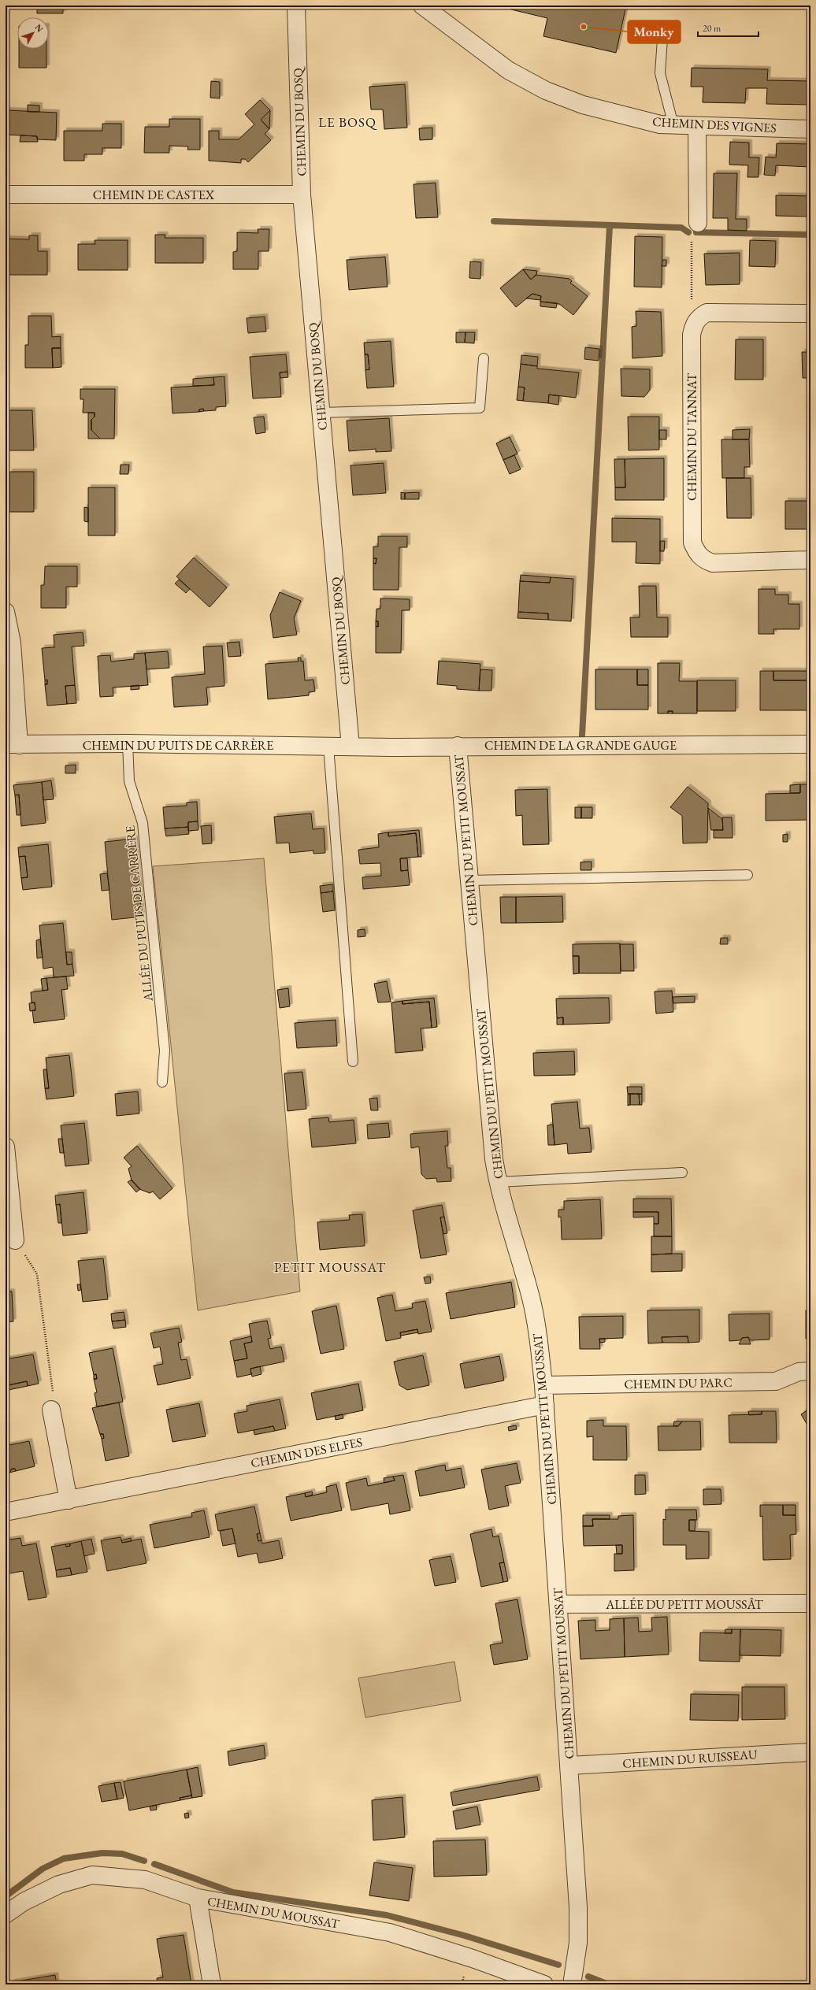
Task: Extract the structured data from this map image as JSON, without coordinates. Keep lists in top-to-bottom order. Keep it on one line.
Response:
{"streets":{"street":["CHEMIN DU BOSQ","CHEMIN DES VIGNES","CHEMIN DE CASTEX","CHEMIN DU TANNAT","CHEMIN DU PUITS DE CARRÈRE","CHEMIN DE LA GRANDE GAUGE","CHEMIN DU PETIT MOUSSAT","CHEMIN DU PARC","CHEMIN DES ELFES","ALLÉE DU PETIT MOUSSÂT","CHEMIN DU RUISSEAU","CHEMIN DU MOUSSAT"],"lane":["ALLÉE DU PUITS DE CARRÈRE"]},"crossings":[["CHEMIN DU BOSQ","CHEMIN DE CASTEX"],["CHEMIN DU BOSQ","CHEMIN DU PUITS DE CARRÈRE"],["CHEMIN DU BOSQ","CHEMIN DE LA GRANDE GAUGE"],["CHEMIN DU PUITS DE CARRÈRE","CHEMIN DE LA GRANDE GAUGE"],["CHEMIN DU PUITS DE CARRÈRE","ALLÉE DU PUITS DE CARRÈRE"],["CHEMIN DE LA GRANDE GAUGE","CHEMIN DU PETIT MOUSSAT"],["CHEMIN DU PETIT MOUSSAT","CHEMIN DU PARC"],["CHEMIN DU PETIT MOUSSAT","CHEMIN DES ELFES"],["CHEMIN DU PETIT MOUSSAT","ALLÉE DU PETIT MOUSSÂT"],["CHEMIN DU PETIT MOUSSAT","CHEMIN DU RUISSEAU"]],"districts":["LE BOSQ","PETIT MOUSSAT"],"places":["Monky"],"scale_bar":"20 m","north":"top right"}
